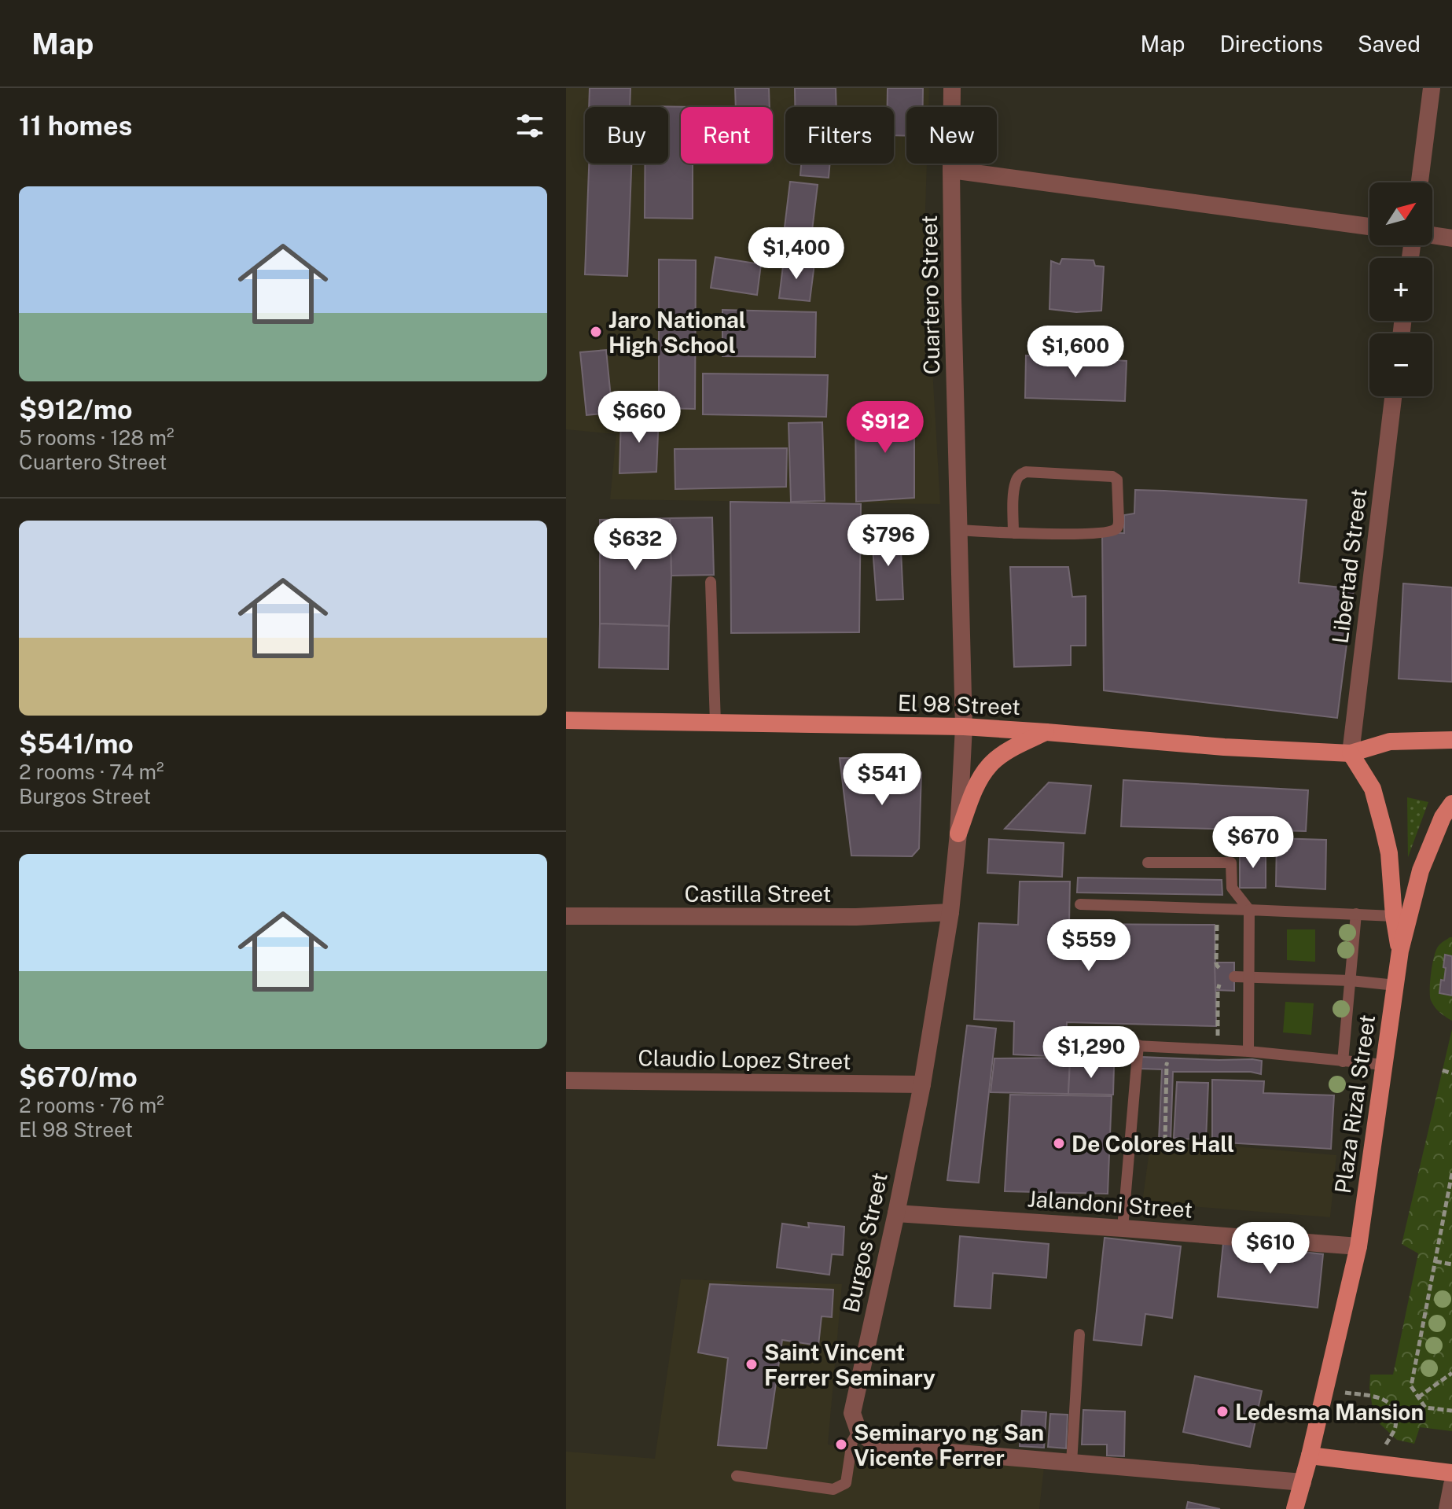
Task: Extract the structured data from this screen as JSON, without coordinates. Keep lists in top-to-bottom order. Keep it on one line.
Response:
{"streets":{"main road":["El 98 Street","Plaza Rizal Street"],"street":["Cuartero Street","Libertad Street","Castilla Street","Claudio Lopez Street","Jalandoni Street","Burgos Street"]},"crossings":[["Cuartero Street","El 98 Street"],["Cuartero Street","Burgos Street"],["Libertad Street","El 98 Street"],["Libertad Street","Plaza Rizal Street"],["El 98 Street","Plaza Rizal Street"],["El 98 Street","Burgos Street"],["Castilla Street","Burgos Street"],["Claudio Lopez Street","Burgos Street"],["Plaza Rizal Street","Jalandoni Street"],["Jalandoni Street","Burgos Street"]],"places":["Jaro National High School","De Colores Hall","Saint Vincent Ferrer Seminary","Ledesma Mansion","Seminaryo ng San Vicente Ferrer"],"north":"top right","page":{"header":"Map","nav":["Map","Directions","Saved"],"heading":"11 homes","chip":["Buy","Rent","Filters","New"],"list":[{"name":"$912/mo","note":"5 rooms · 128 m² · Cuartero Street"},{"name":"$541/mo","note":"2 rooms · 74 m² · Burgos Street"},{"name":"$670/mo","note":"2 rooms · 76 m² · El 98 Street"}],"map_buttons":["+","−"],"price":["$1,400","$1,600","$660","$912","$796","$632","$541","$670","$559","$1,290","$610"]}}
